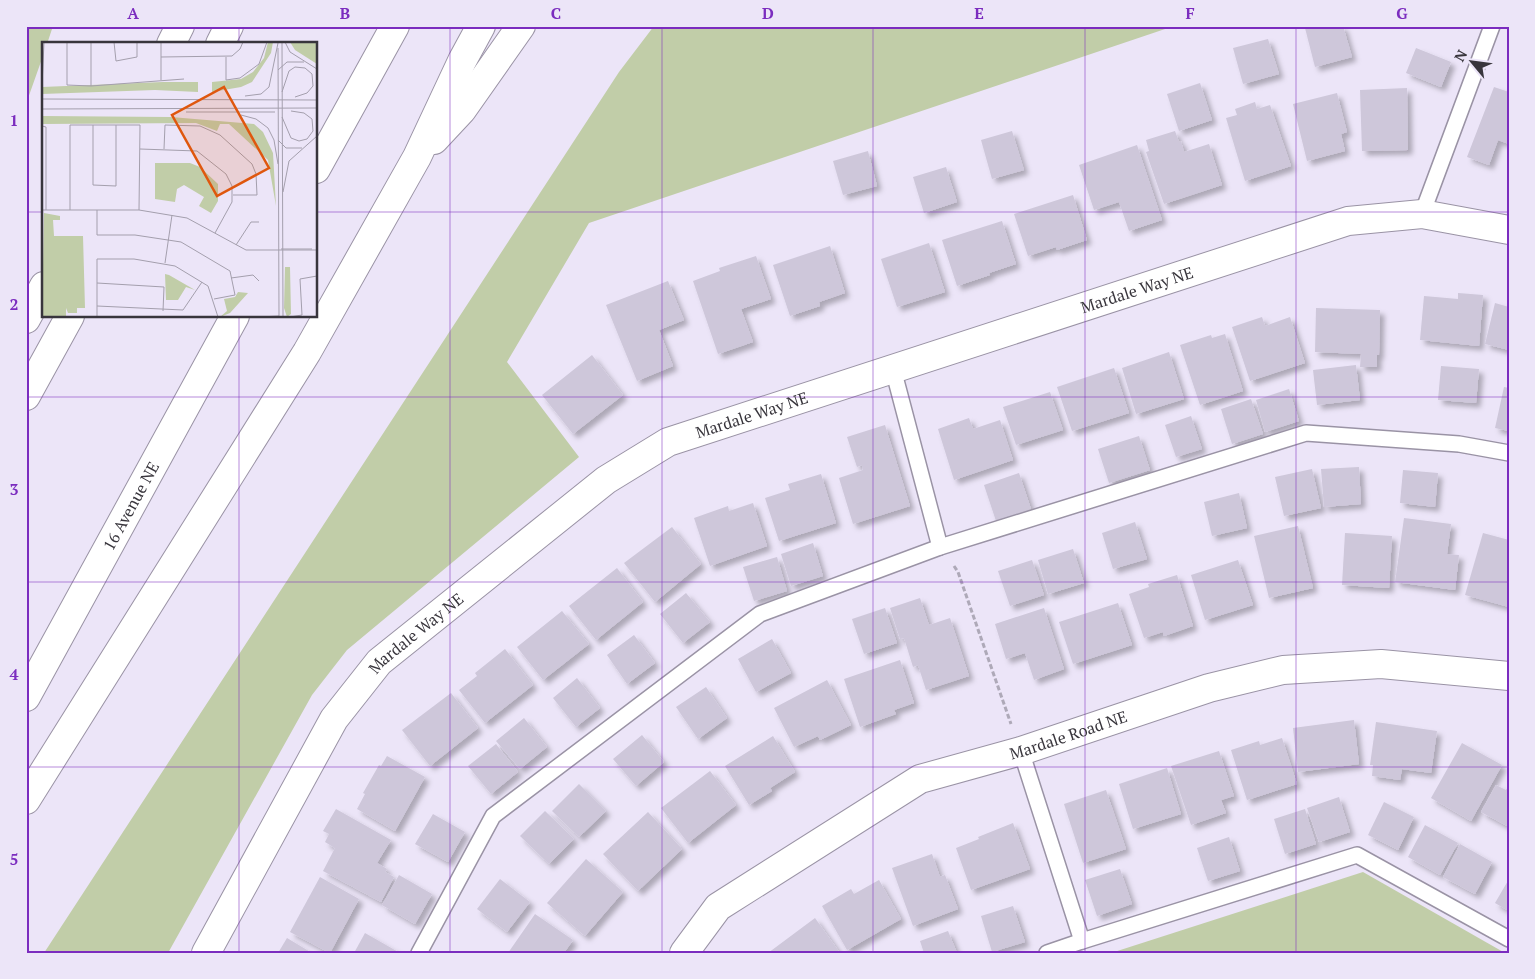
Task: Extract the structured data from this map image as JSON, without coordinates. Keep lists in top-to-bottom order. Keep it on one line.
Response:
{"streets":{"main road":["Mardale Way NE","16 Avenue NE","Mardale Road NE"]},"north":"top left","grid":{"columns":["A","B","C","D","E","F","G"],"rows":["1","2","3","4","5"]}}
